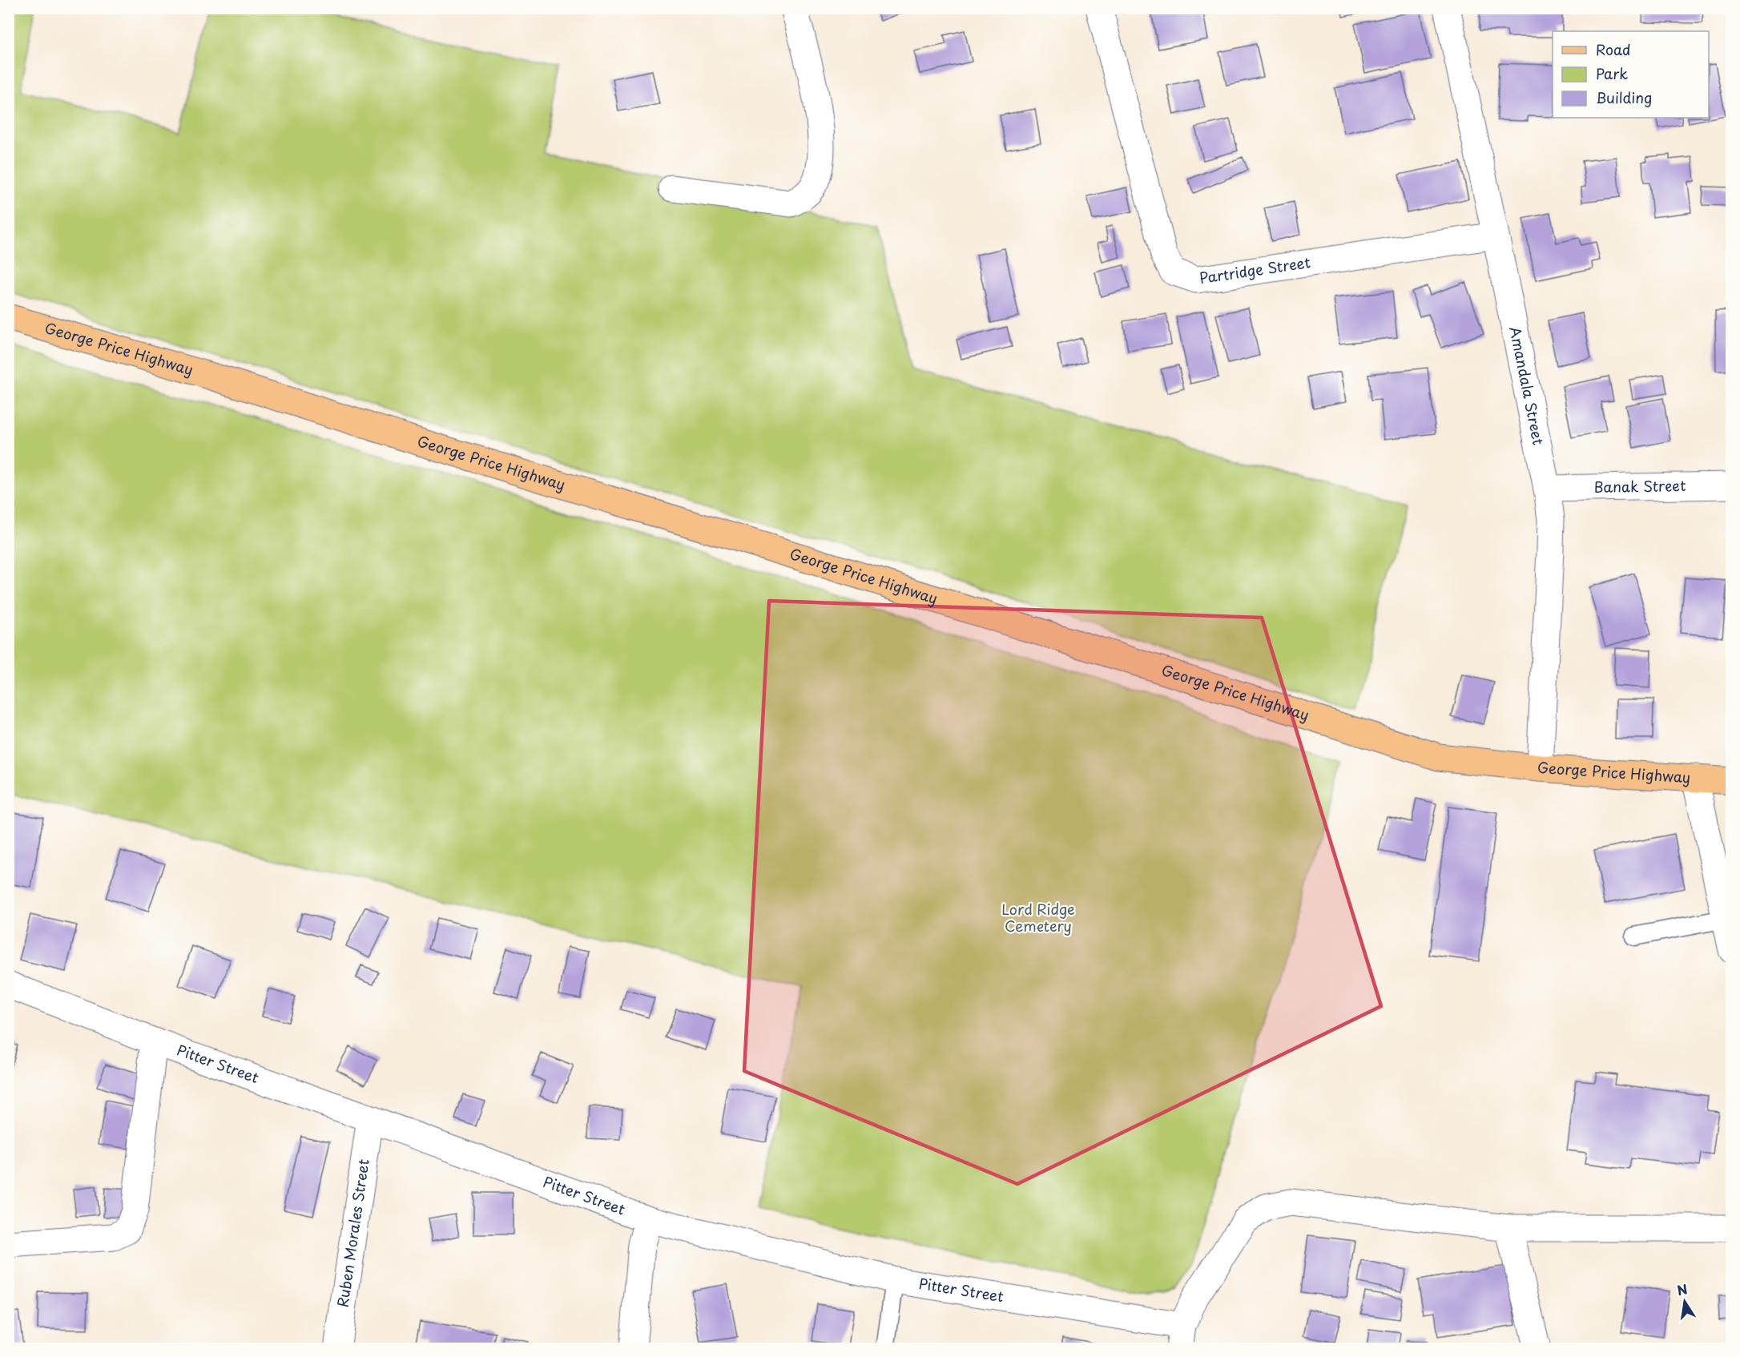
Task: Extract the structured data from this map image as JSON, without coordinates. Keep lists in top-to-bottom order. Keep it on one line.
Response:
{"streets":{"main road":["George Price Highway"],"street":["Partridge Street","Amandala Street","Banak Street","Pitter Street","Ruben Morales Street"]},"crossings":[["Partridge Street","Amandala Street"],["George Price Highway","Amandala Street"],["Amandala Street","Banak Street"],["Pitter Street","Ruben Morales Street"]],"parks":["Lord Ridge Cemetery"],"legend":["Road","Park","Building"],"north":"top"}
